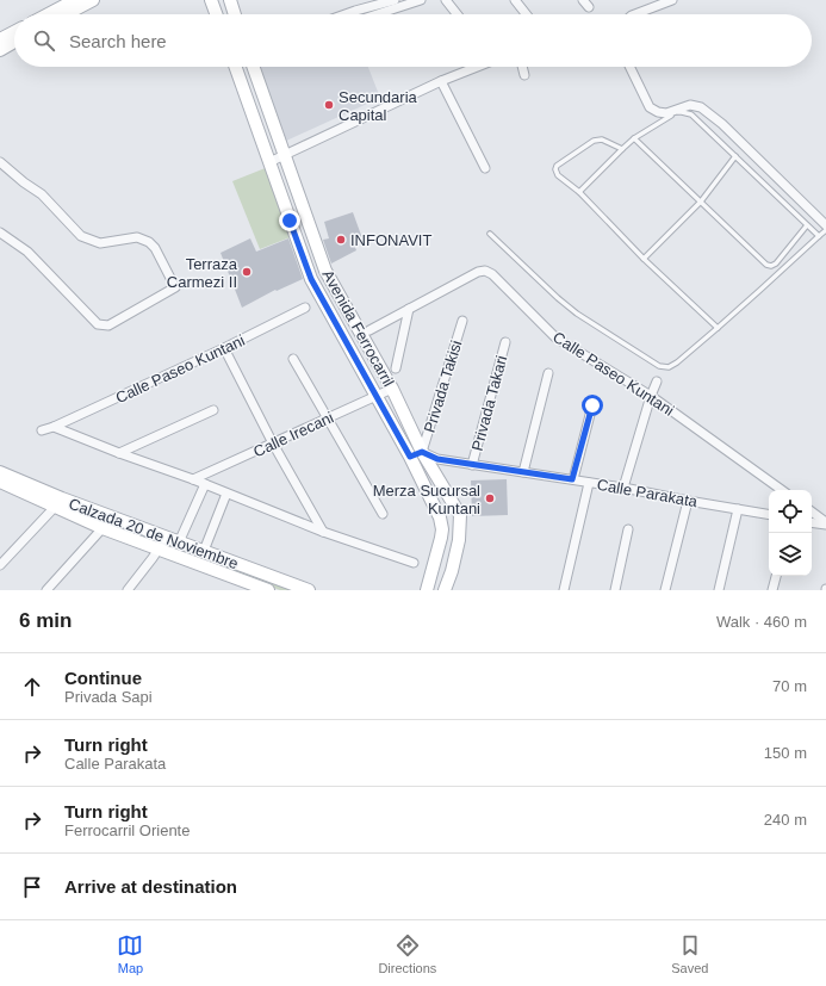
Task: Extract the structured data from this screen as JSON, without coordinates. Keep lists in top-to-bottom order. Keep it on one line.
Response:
{"streets":{"main road":["Avenida Ferrocarril","Calzada 20 de Noviembre"],"street":["Calle Paseo Kuntani","Privada Takisi","Privada Takari","Calle Irecani","Calle Parakata"]},"crossings":[["Avenida Ferrocarril","Privada Takisi"],["Avenida Ferrocarril","Calle Irecani"],["Avenida Ferrocarril","Calle Parakata"],["Privada Takisi","Calle Parakata"],["Privada Takari","Calle Parakata"]],"places":["Secundaria Capital","INFONAVIT","Terraza Carmezi II","Merza Sucursal Kuntani"],"page":{"search":"Search here","heading":["6 min","Walk · 460 m"],"list":[["Continue","Privada Sapi","70 m"],["Turn right","Calle Parakata","150 m"],["Turn right","Ferrocarril Oriente","240 m"],"Arrive at destination"],"nav":["Map","Directions","Saved"]}}
